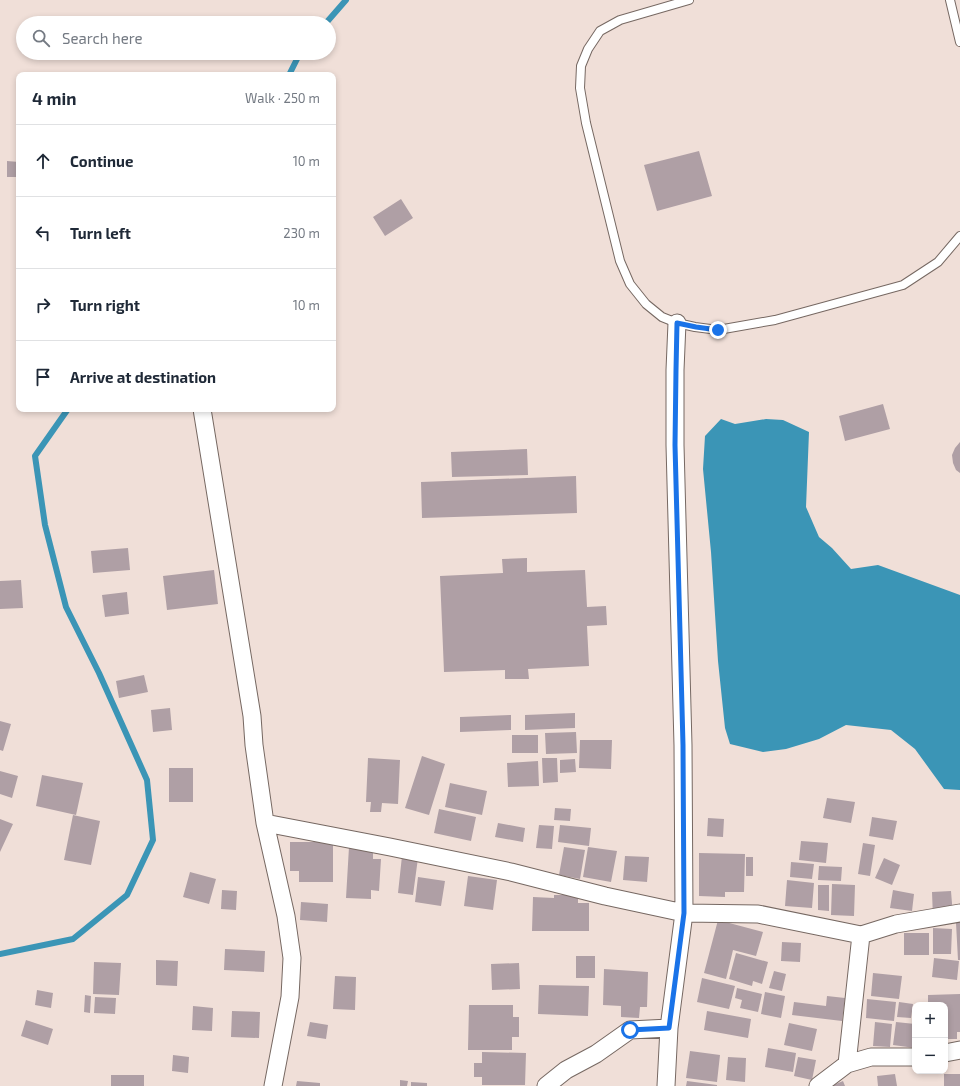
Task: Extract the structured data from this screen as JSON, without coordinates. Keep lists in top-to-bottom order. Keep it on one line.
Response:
{"page":{"search":"Search here","heading":["4 min","Walk · 250 m"],"list":[["Continue","10 m"],["Turn left","230 m"],["Turn right","10 m"],"Arrive at destination"],"map_buttons":["+","−"]}}
